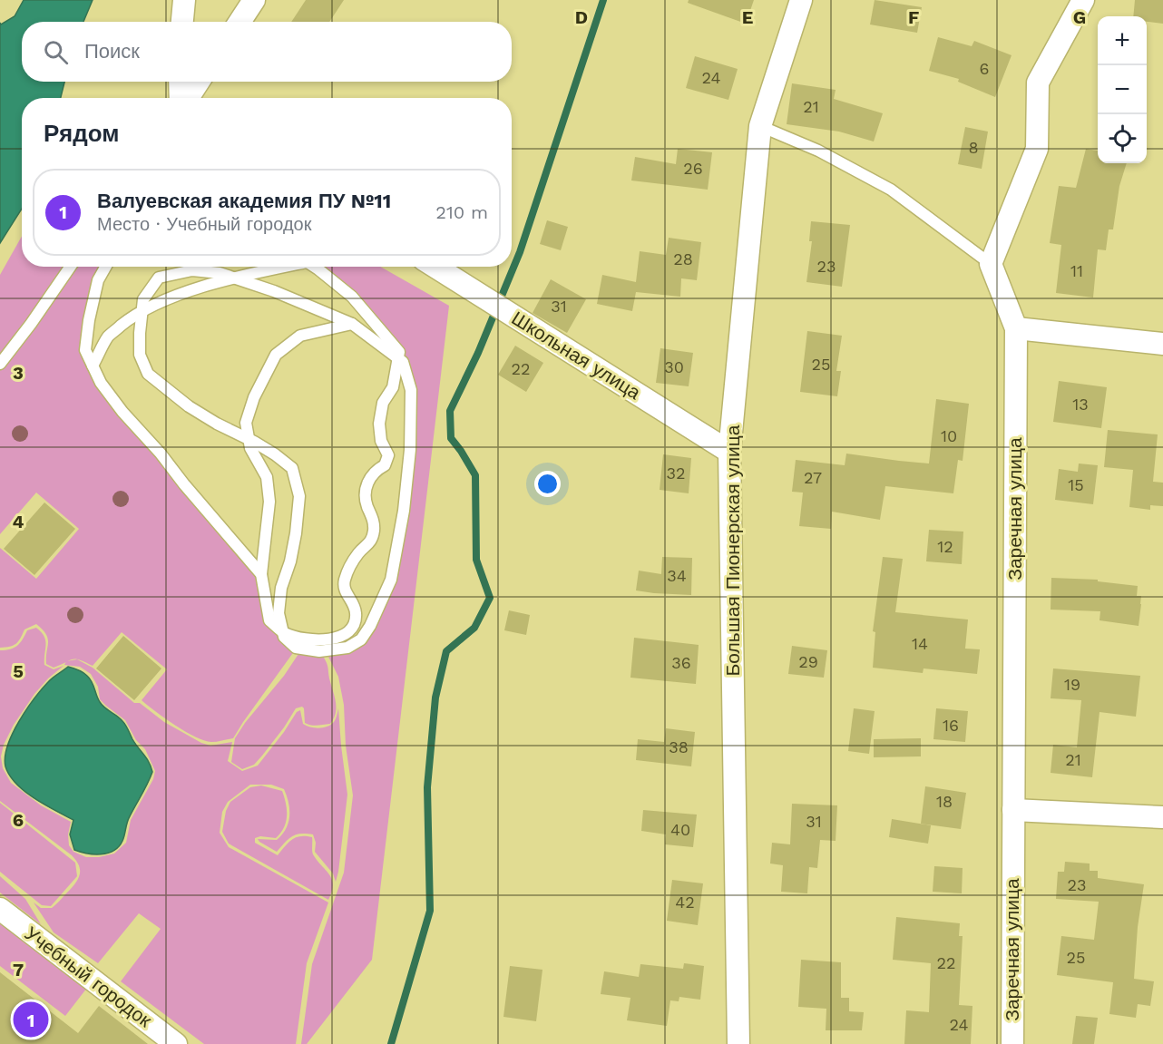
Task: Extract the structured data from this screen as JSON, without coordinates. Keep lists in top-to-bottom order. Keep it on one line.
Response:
{"streets":{"street":["Школьная улица","Заречная улица","Большая Пионерская улица","Учебный городок"]},"crossings":[["Школьная улица","Большая Пионерская улица"]],"house_numbers":["6","24","21","8","26","28","23","11","31","25","30","22","13","10","32","27","15","12","34","14","29","36","19","16","38","21","18","31","40","23","42","25","22","24"],"page":{"map_buttons":["+","−"],"search":"Поиск","heading":"Рядом","list":[{"mark":"1","name":"Валуевская академия ПУ №11","note":"Место · Учебный городок","value":"210 m"}],"pins":"1"},"grid":{"columns":["D","E","F","G"],"rows":["3","4","5","6","7"]}}
